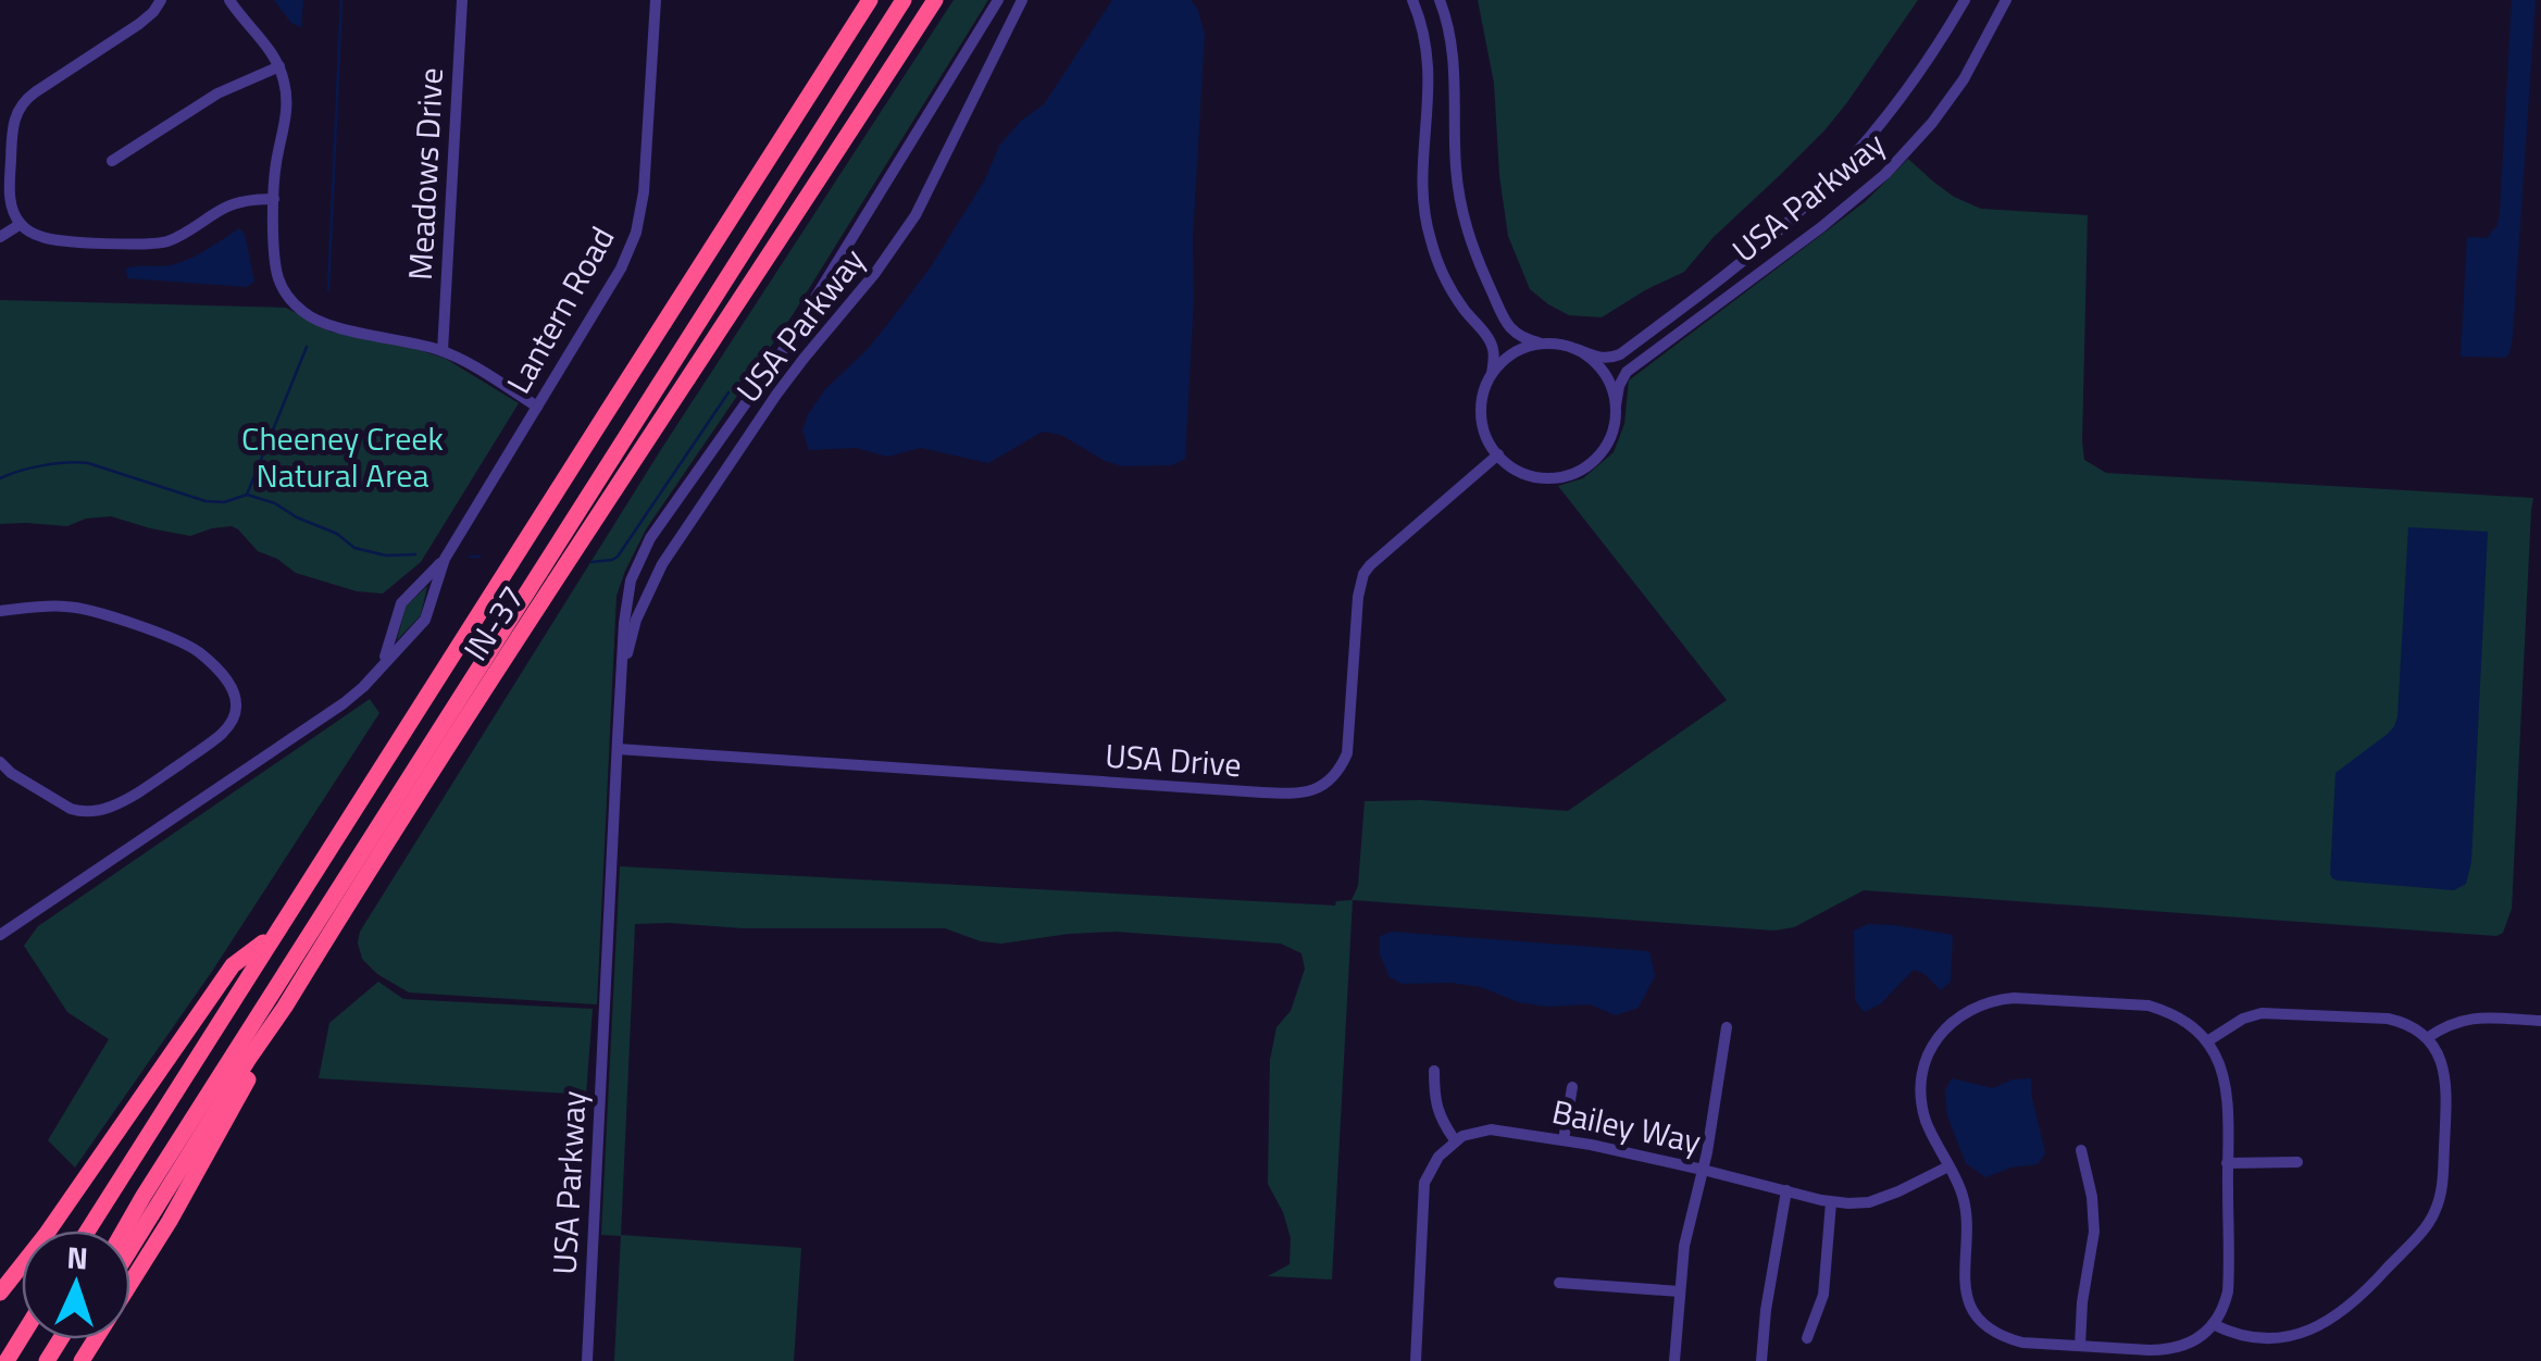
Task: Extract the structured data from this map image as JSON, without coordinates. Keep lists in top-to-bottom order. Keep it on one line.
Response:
{"streets":{"highway":["IN-37"],"street":["Meadows Drive","USA Parkway","Lantern Road","USA Drive","Bailey Way"]},"crossings":[["USA Parkway","USA Drive"]],"parks":["Cheeney Creek Natural Area"],"north":"top"}
